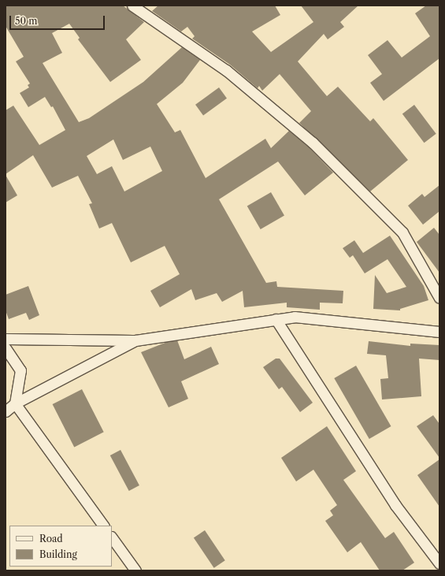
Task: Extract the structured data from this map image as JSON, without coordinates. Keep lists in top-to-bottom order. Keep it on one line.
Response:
{"legend":["Road","Building"],"scale_bar":"50 m"}
